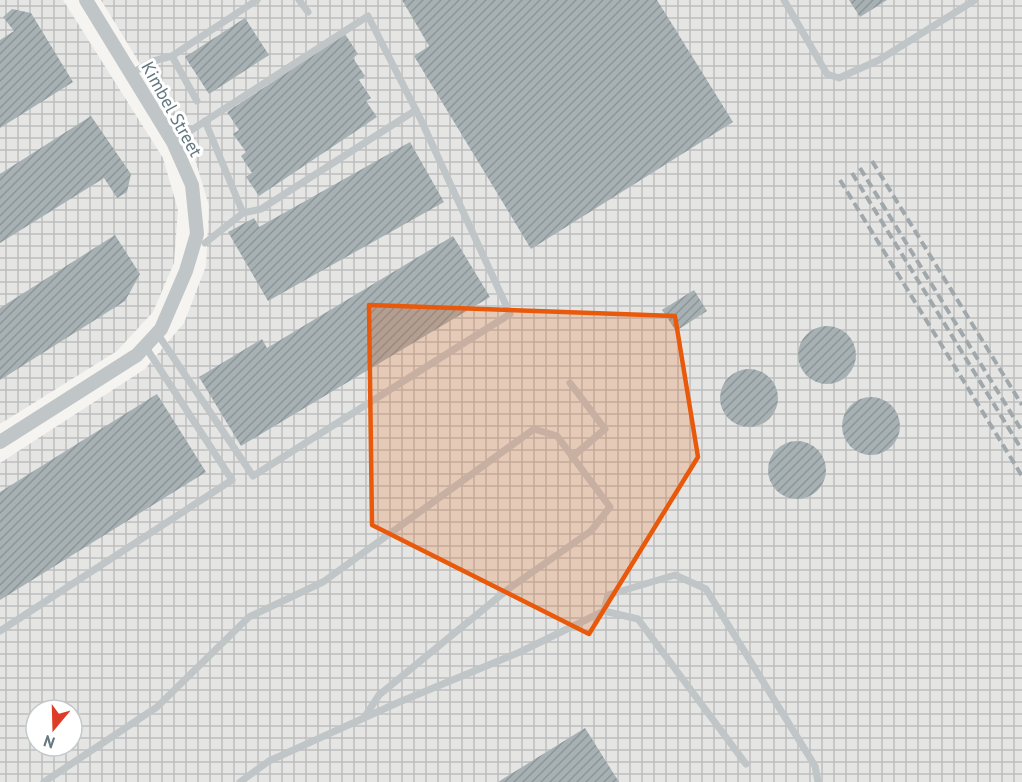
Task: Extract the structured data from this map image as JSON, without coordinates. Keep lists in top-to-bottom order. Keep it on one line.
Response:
{"streets":{"street":["Kimbel Street"]},"north":"bottom"}
